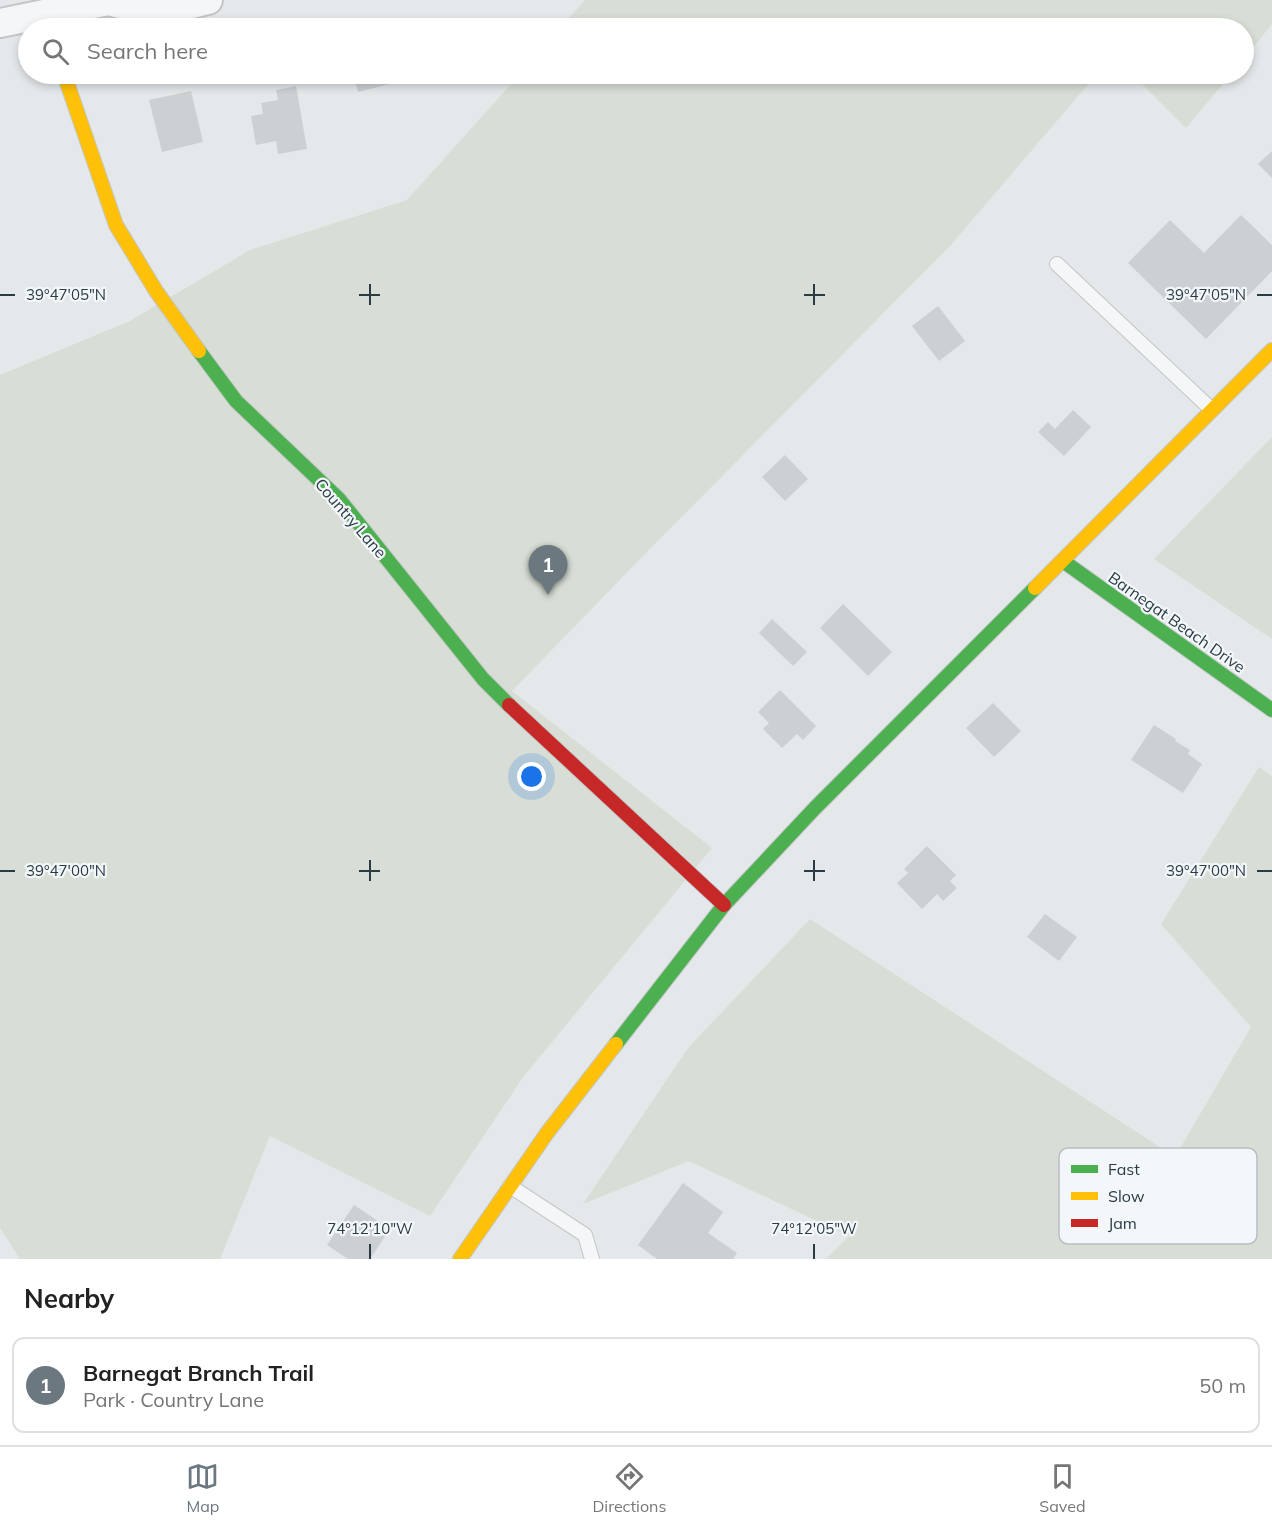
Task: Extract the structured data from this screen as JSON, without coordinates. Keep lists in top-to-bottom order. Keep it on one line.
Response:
{"streets":{"main road":["Country Lane","Barnegat Beach Drive"]},"legend":["Fast","Slow","Jam"],"page":{"search":"Search here","pins":"1","heading":"Nearby","list":[{"mark":"1","name":"Barnegat Branch Trail","note":"Park · Country Lane","value":"50 m"}],"nav":["Map","Directions","Saved"]},"coordinates":["39°47'05\"N","39°47'00\"N","74°12'10\"W","74°12'05\"W"]}
